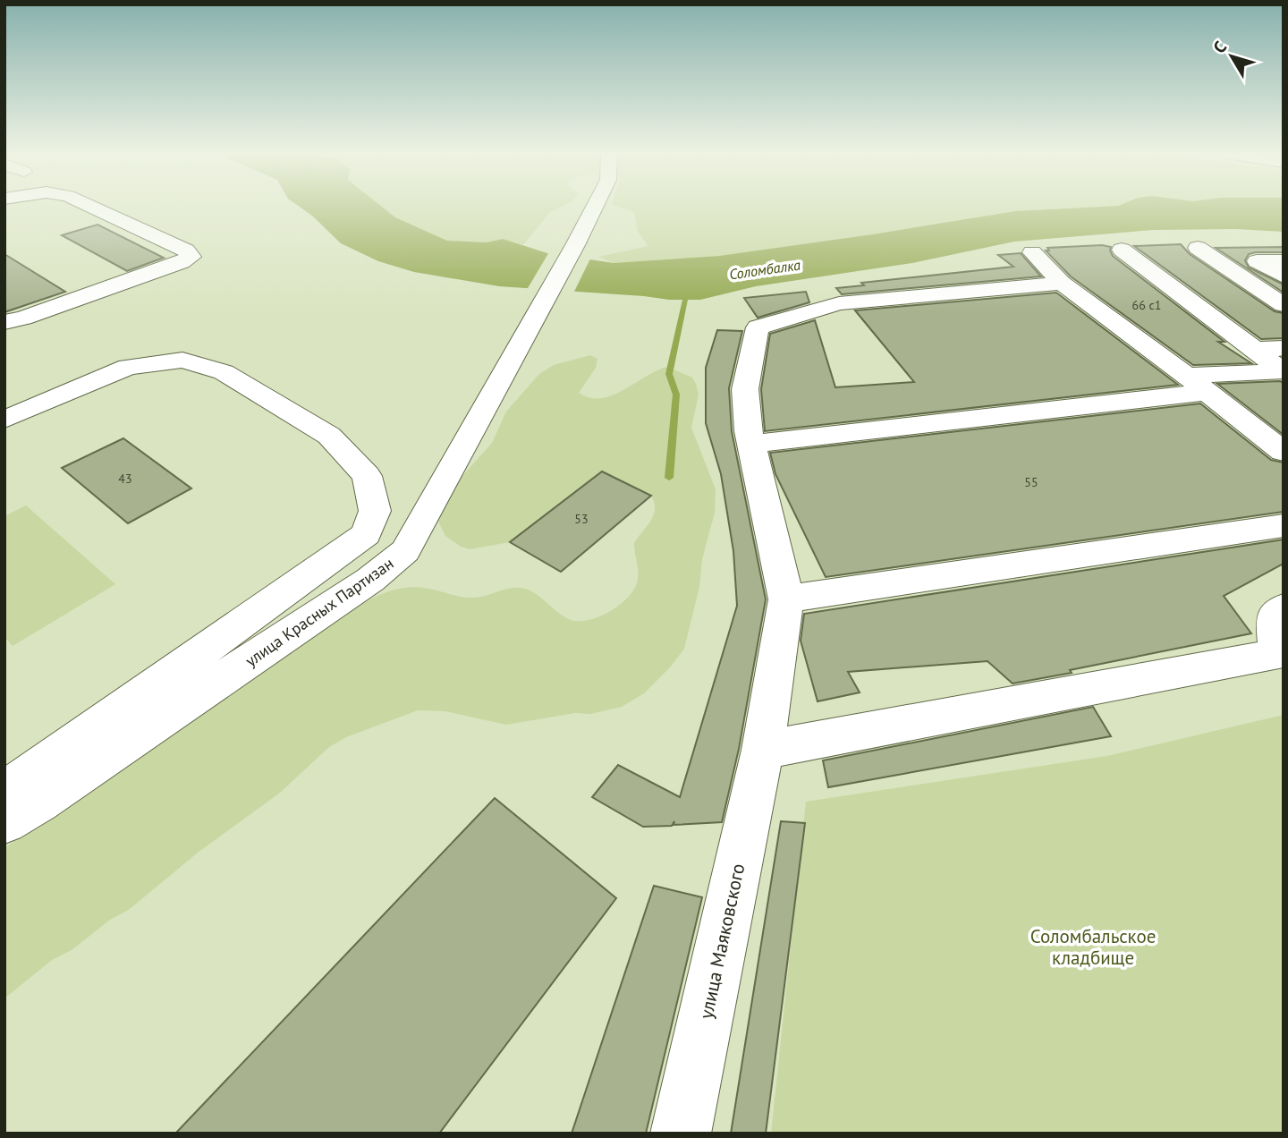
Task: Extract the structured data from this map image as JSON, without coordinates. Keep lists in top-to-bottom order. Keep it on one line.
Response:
{"streets":{"street":["улица Красных Партизан","улица Маяковского"]},"water":["Соломбалка"],"parks":["Соломбальское кладбище"],"house_numbers":["66 с1","43","55","53"],"north":"top left"}
